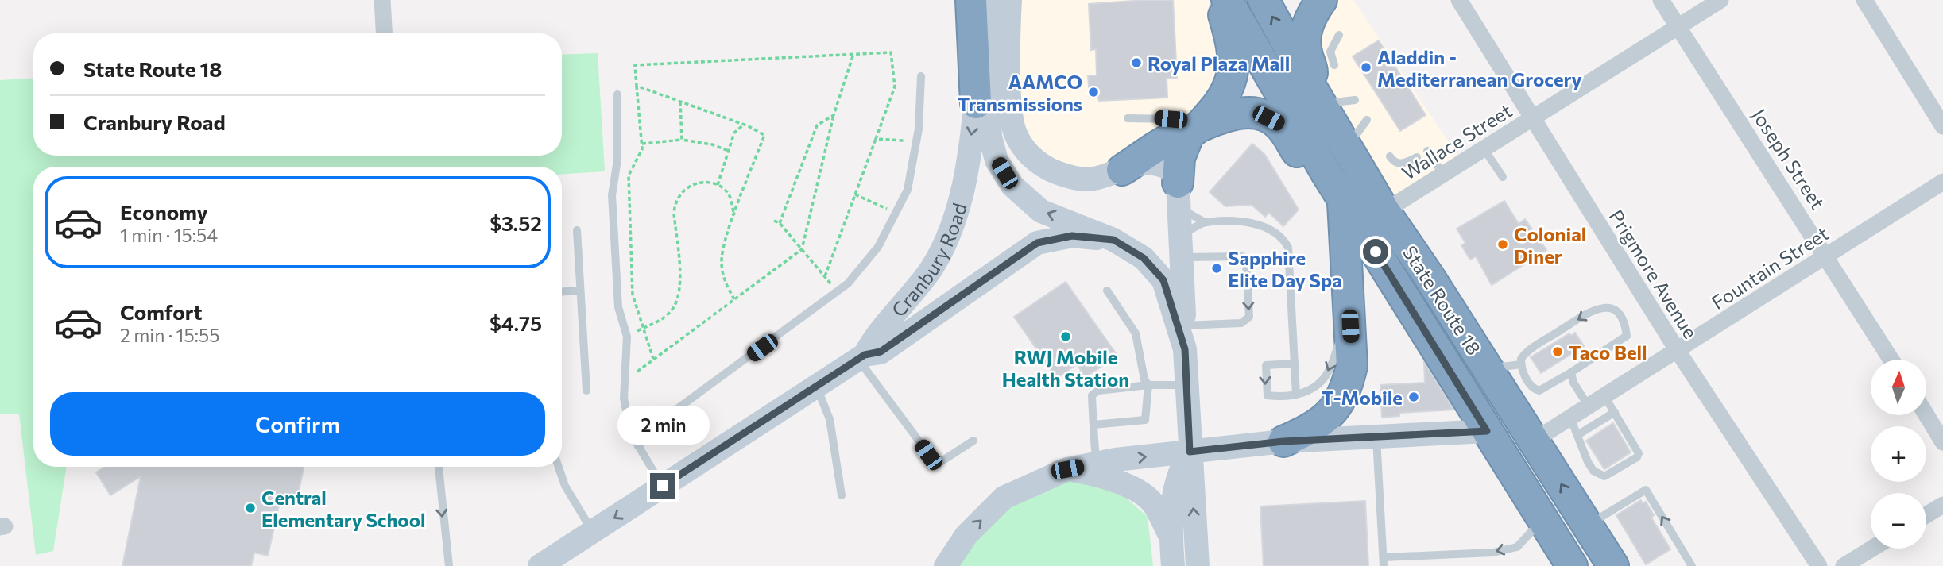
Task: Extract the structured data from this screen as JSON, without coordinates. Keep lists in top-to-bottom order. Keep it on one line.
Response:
{"streets":{"highway":["State Route 18"],"main road":["Cranbury Road"],"street":["Wallace Street","Joseph Street","Fountain Street","Prigmore Avenue"]},"crossings":[["Wallace Street","Joseph Street"],["Wallace Street","Prigmore Avenue"],["Wallace Street","State Route 18"],["Joseph Street","Fountain Street"],["Fountain Street","Prigmore Avenue"],["Fountain Street","State Route 18"]],"one_way":["Cranbury Road"],"places":["Royal Plaza Mall","Aladdin - Mediterranean Grocery","AAMCO Transmissions","Colonial Diner","Sapphire Elite Day Spa","RWJ Mobile Health Station","Taco Bell","T-Mobile","Central Elementary School"],"north":"top","page":{"banner":["State Route 18","Cranbury Road"],"list":[{"name":"Economy","note":"1 min · 15:54","value":"$3.52"},{"name":"Comfort","note":"2 min · 15:55","value":"$4.75"}],"map_buttons":["+","−"],"buttons":"Confirm","bubble":"2 min"}}
